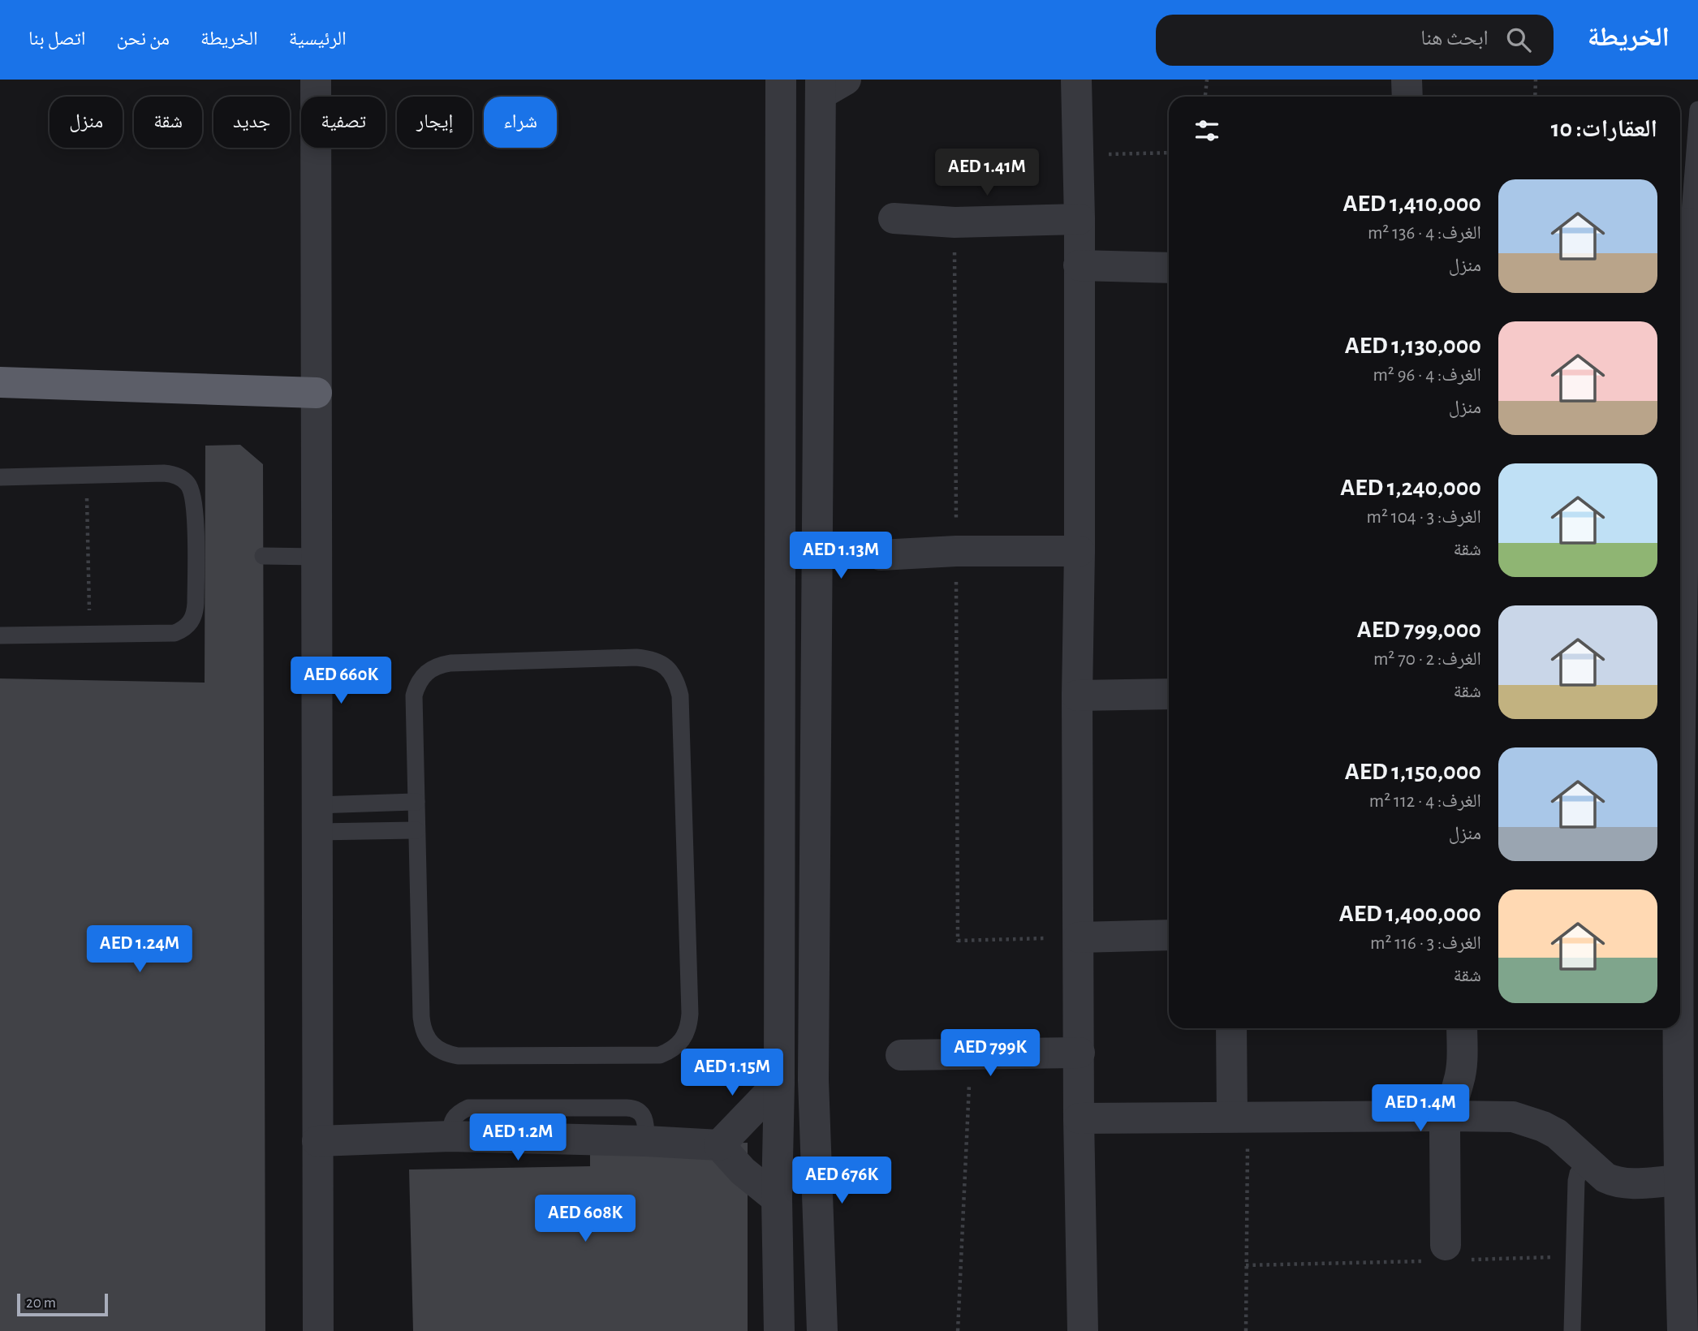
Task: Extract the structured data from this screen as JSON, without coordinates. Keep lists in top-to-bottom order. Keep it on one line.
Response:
{"scale_bar":"20 m","page":{"header":"الخريطة","search":"ابحث هنا","nav":["الرئيسية","الخريطة","من نحن","اتصل بنا"],"chip":["شراء","إيجار","تصفية","جديد","شقة","منزل"],"heading":"العقارات: 10","price":["AED 1.41M","AED 1.13M","AED 660K","AED 1.24M","AED 799K","AED 1.15M","AED 1.4M","AED 1.2M","AED 676K","AED 608K"],"list":[{"name":"AED 1,410,000","note":"الغرف: 4 · 136 m² · منزل"},{"name":"AED 1,130,000","note":"الغرف: 4 · 96 m² · منزل"},{"name":"AED 1,240,000","note":"الغرف: 3 · 104 m² · شقة"},{"name":"AED 799,000","note":"الغرف: 2 · 70 m² · شقة"},{"name":"AED 1,150,000","note":"الغرف: 4 · 112 m² · منزل"},{"name":"AED 1,400,000","note":"الغرف: 3 · 116 m² · شقة"}],"scale":"20 m"}}
